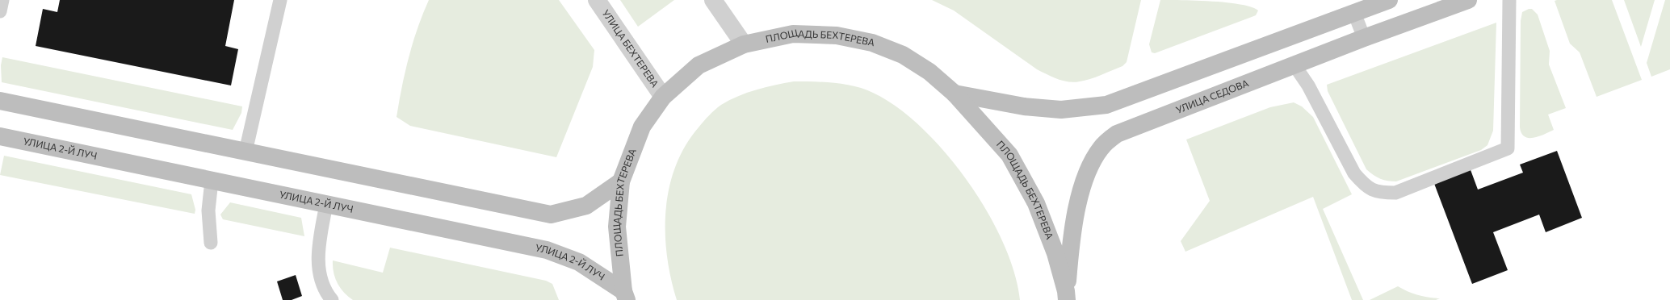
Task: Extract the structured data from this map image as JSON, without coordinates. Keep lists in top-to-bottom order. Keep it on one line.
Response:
{"streets":{"main road":["ПЛОЩАДЬ БЕХТЕРЕВА","УЛИЦА СЕДОВА","УЛИЦА 2-Й ЛУЧ"],"street":["УЛИЦА БЕХТЕРЕВА"]},"crossings":[["ПЛОЩАДЬ БЕХТЕРЕВА","УЛИЦА БЕХТЕРЕВА"],["ПЛОЩАДЬ БЕХТЕРЕВА","УЛИЦА СЕДОВА"],["ПЛОЩАДЬ БЕХТЕРЕВА","УЛИЦА 2-Й ЛУЧ"]]}
